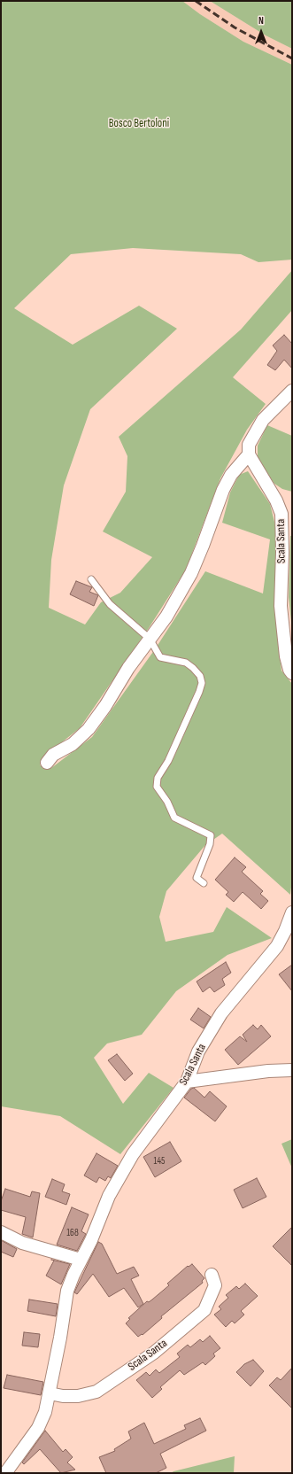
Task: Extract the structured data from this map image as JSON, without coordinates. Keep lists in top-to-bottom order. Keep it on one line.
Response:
{"streets":{"street":["Scala Santa"]},"parks":["Bosco Bertoloni"],"house_numbers":["145","168"],"north":"top"}
